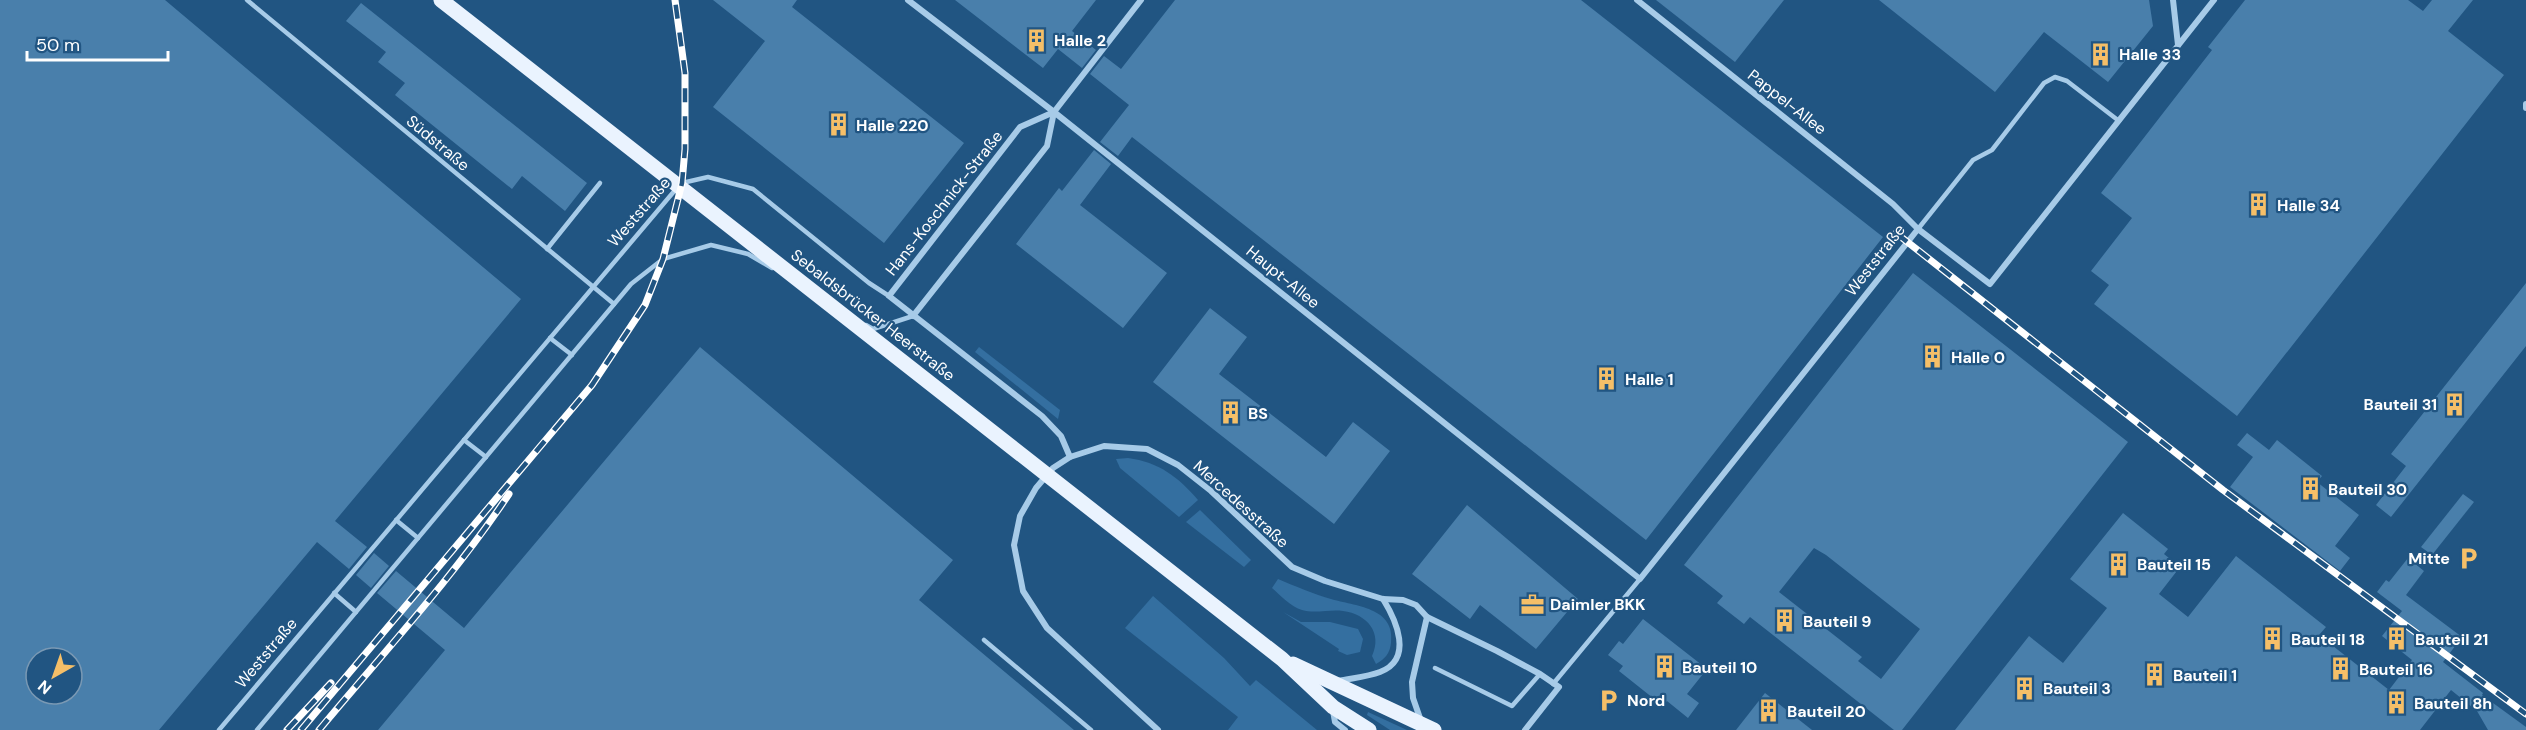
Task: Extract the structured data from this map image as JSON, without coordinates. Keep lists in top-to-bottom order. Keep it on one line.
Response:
{"streets":{"main road":["Sebaldsbrücker Heerstraße"],"street":["Pappel-Allee","Hans-Koschnick-Straße","Weststraße","Haupt-Allee","Mercedesstraße"],"lane":["Südstraße"]},"crossings":[["Pappel-Allee","Weststraße"],["Südstraße","Weststraße"],["Hans-Koschnick-Straße","Weststraße"],["Hans-Koschnick-Straße","Haupt-Allee"],["Weststraße","Haupt-Allee"]],"places":{"building":["Halle 2","Halle 33","Halle 220","Halle 34","Halle 0","Halle 1","Bauteil 31","BS","Bauteil 30","Bauteil 15","Bauteil 9","Bauteil 18","Bauteil 21","Bauteil 10","Bauteil 16","Bauteil 1","Bauteil 3","Bauteil 8h","Bauteil 20"],"parking":["Mitte","Nord"],"office":["Daimler BKK"]},"scale_bar":"50 m","north":"bottom left"}
